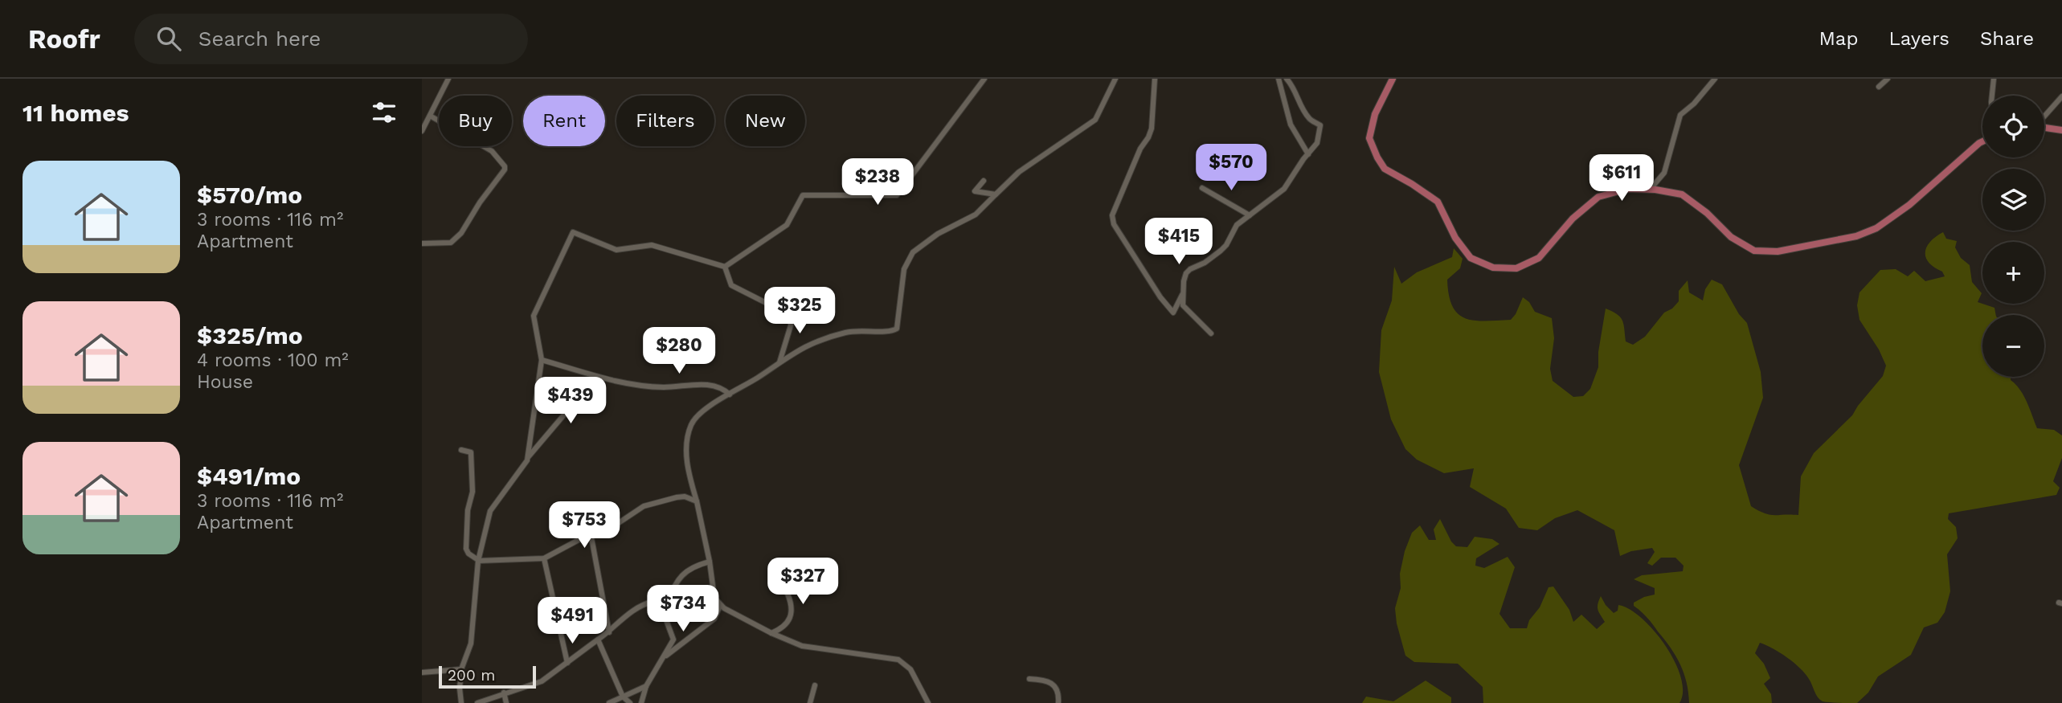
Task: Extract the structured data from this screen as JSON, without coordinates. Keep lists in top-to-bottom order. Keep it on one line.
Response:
{"scale_bar":"200 m","page":{"header":"Roofr","search":"Search here","nav":["Map","Layers","Share"],"heading":"11 homes","map_buttons":["+","−"],"chip":["Buy","Rent","Filters","New"],"price":["$570","$611","$238","$415","$325","$280","$439","$753","$327","$734","$491"],"list":[{"name":"$570/mo","note":"3 rooms · 116 m² · Apartment"},{"name":"$325/mo","note":"4 rooms · 100 m² · House"},{"name":"$491/mo","note":"3 rooms · 116 m² · Apartment"}],"scale":"200 m"}}
